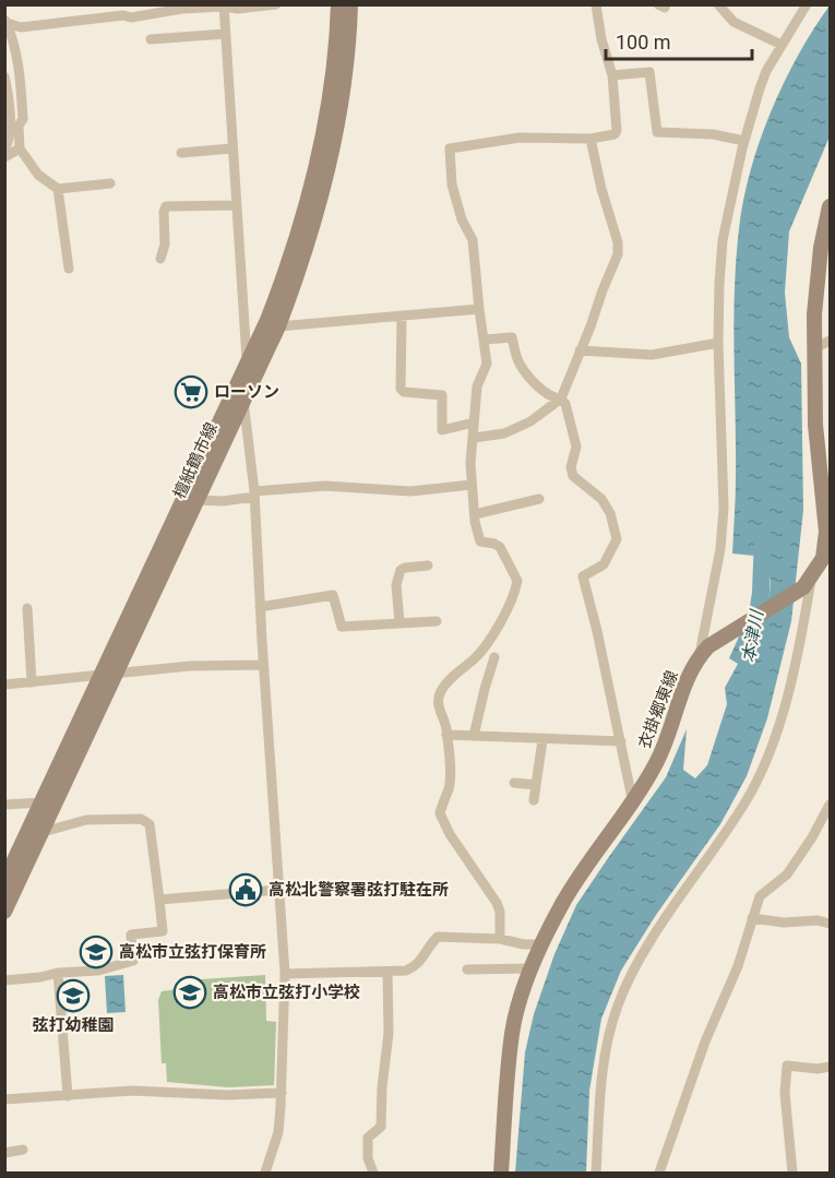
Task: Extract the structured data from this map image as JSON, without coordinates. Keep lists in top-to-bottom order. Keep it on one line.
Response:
{"streets":{"main road":["檀紙鶴市線","衣掛郷東線"]},"water":["本津川"],"places":{"supermarket":["ローソン"],"public building":["高松北警察署弦打駐在所"],"school or university":["高松市立弦打保育所","高松市立弦打小学校","弦打幼稚園"]},"scale_bar":"100 m"}
